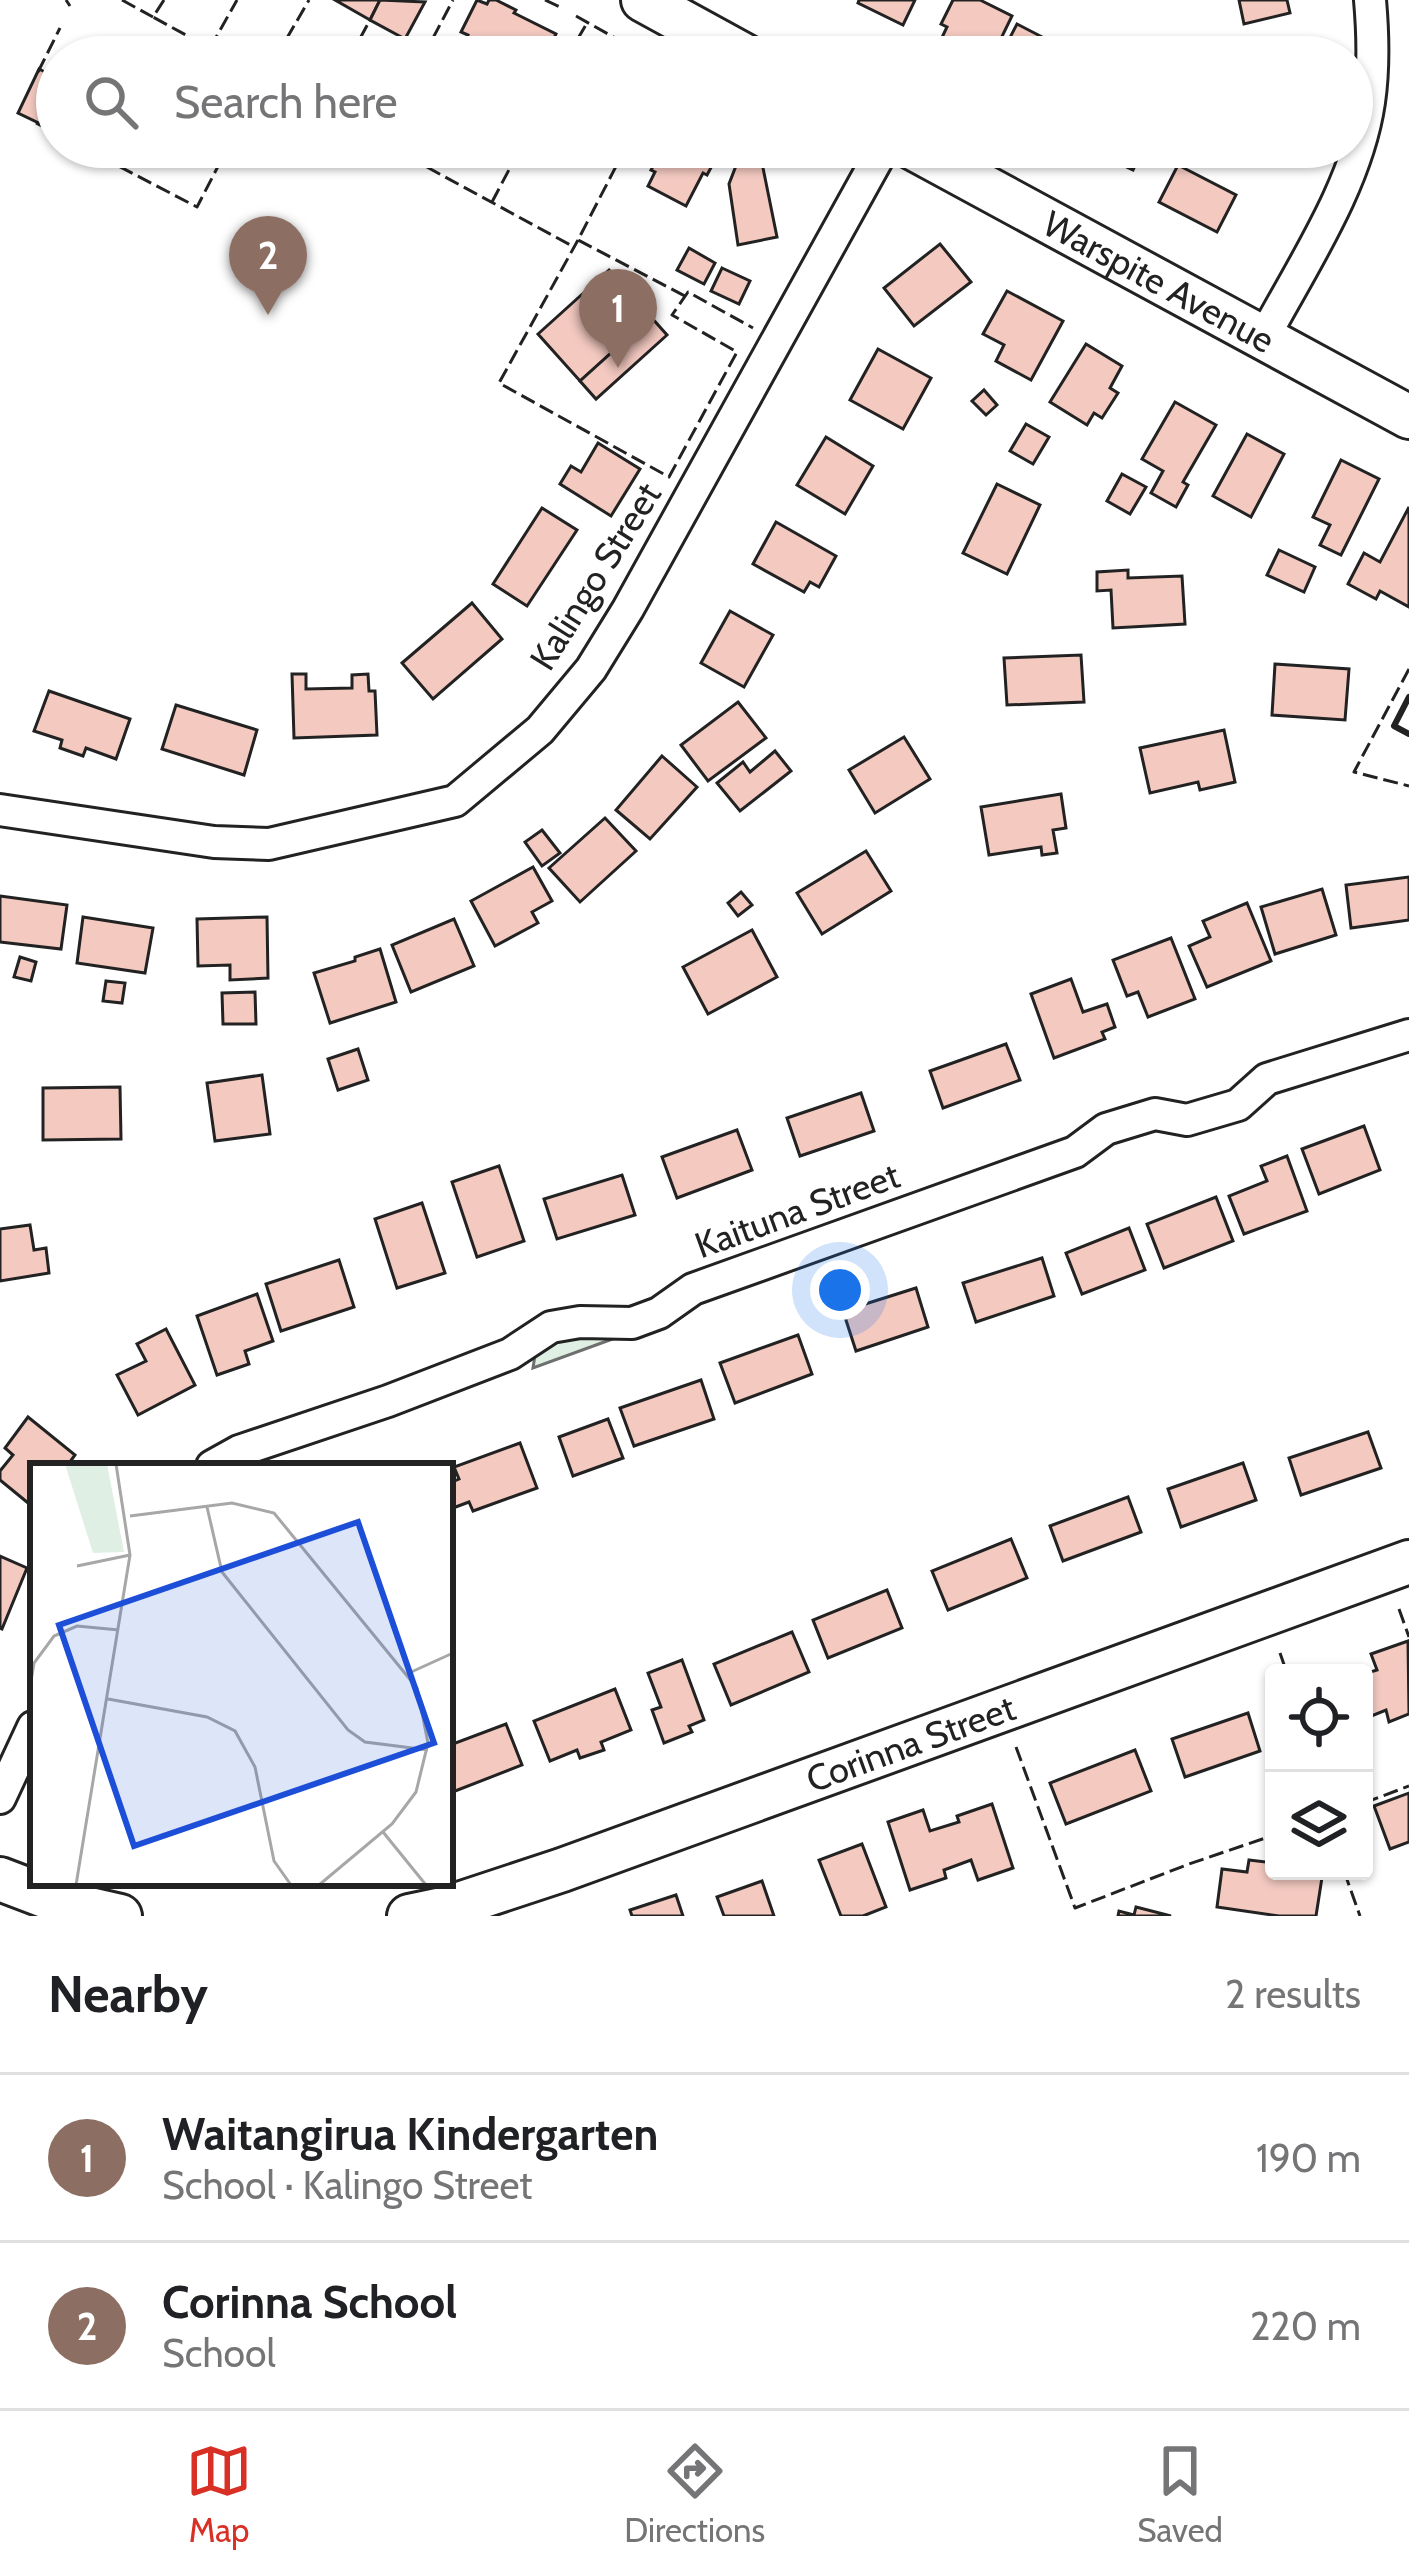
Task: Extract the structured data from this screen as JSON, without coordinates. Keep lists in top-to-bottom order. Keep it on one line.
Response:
{"streets":{"street":["Warspite Avenue","Kalingo Street","Kaituna Street","Corinna Street"]},"page":{"search":"Search here","pins":["2","1"],"heading":["Nearby","2 results"],"list":[{"mark":"1","name":"Waitangirua Kindergarten","note":"School · Kalingo Street","value":"190 m"},{"mark":"2","name":"Corinna School","note":"School","value":"220 m"}],"nav":["Map","Directions","Saved"]}}
